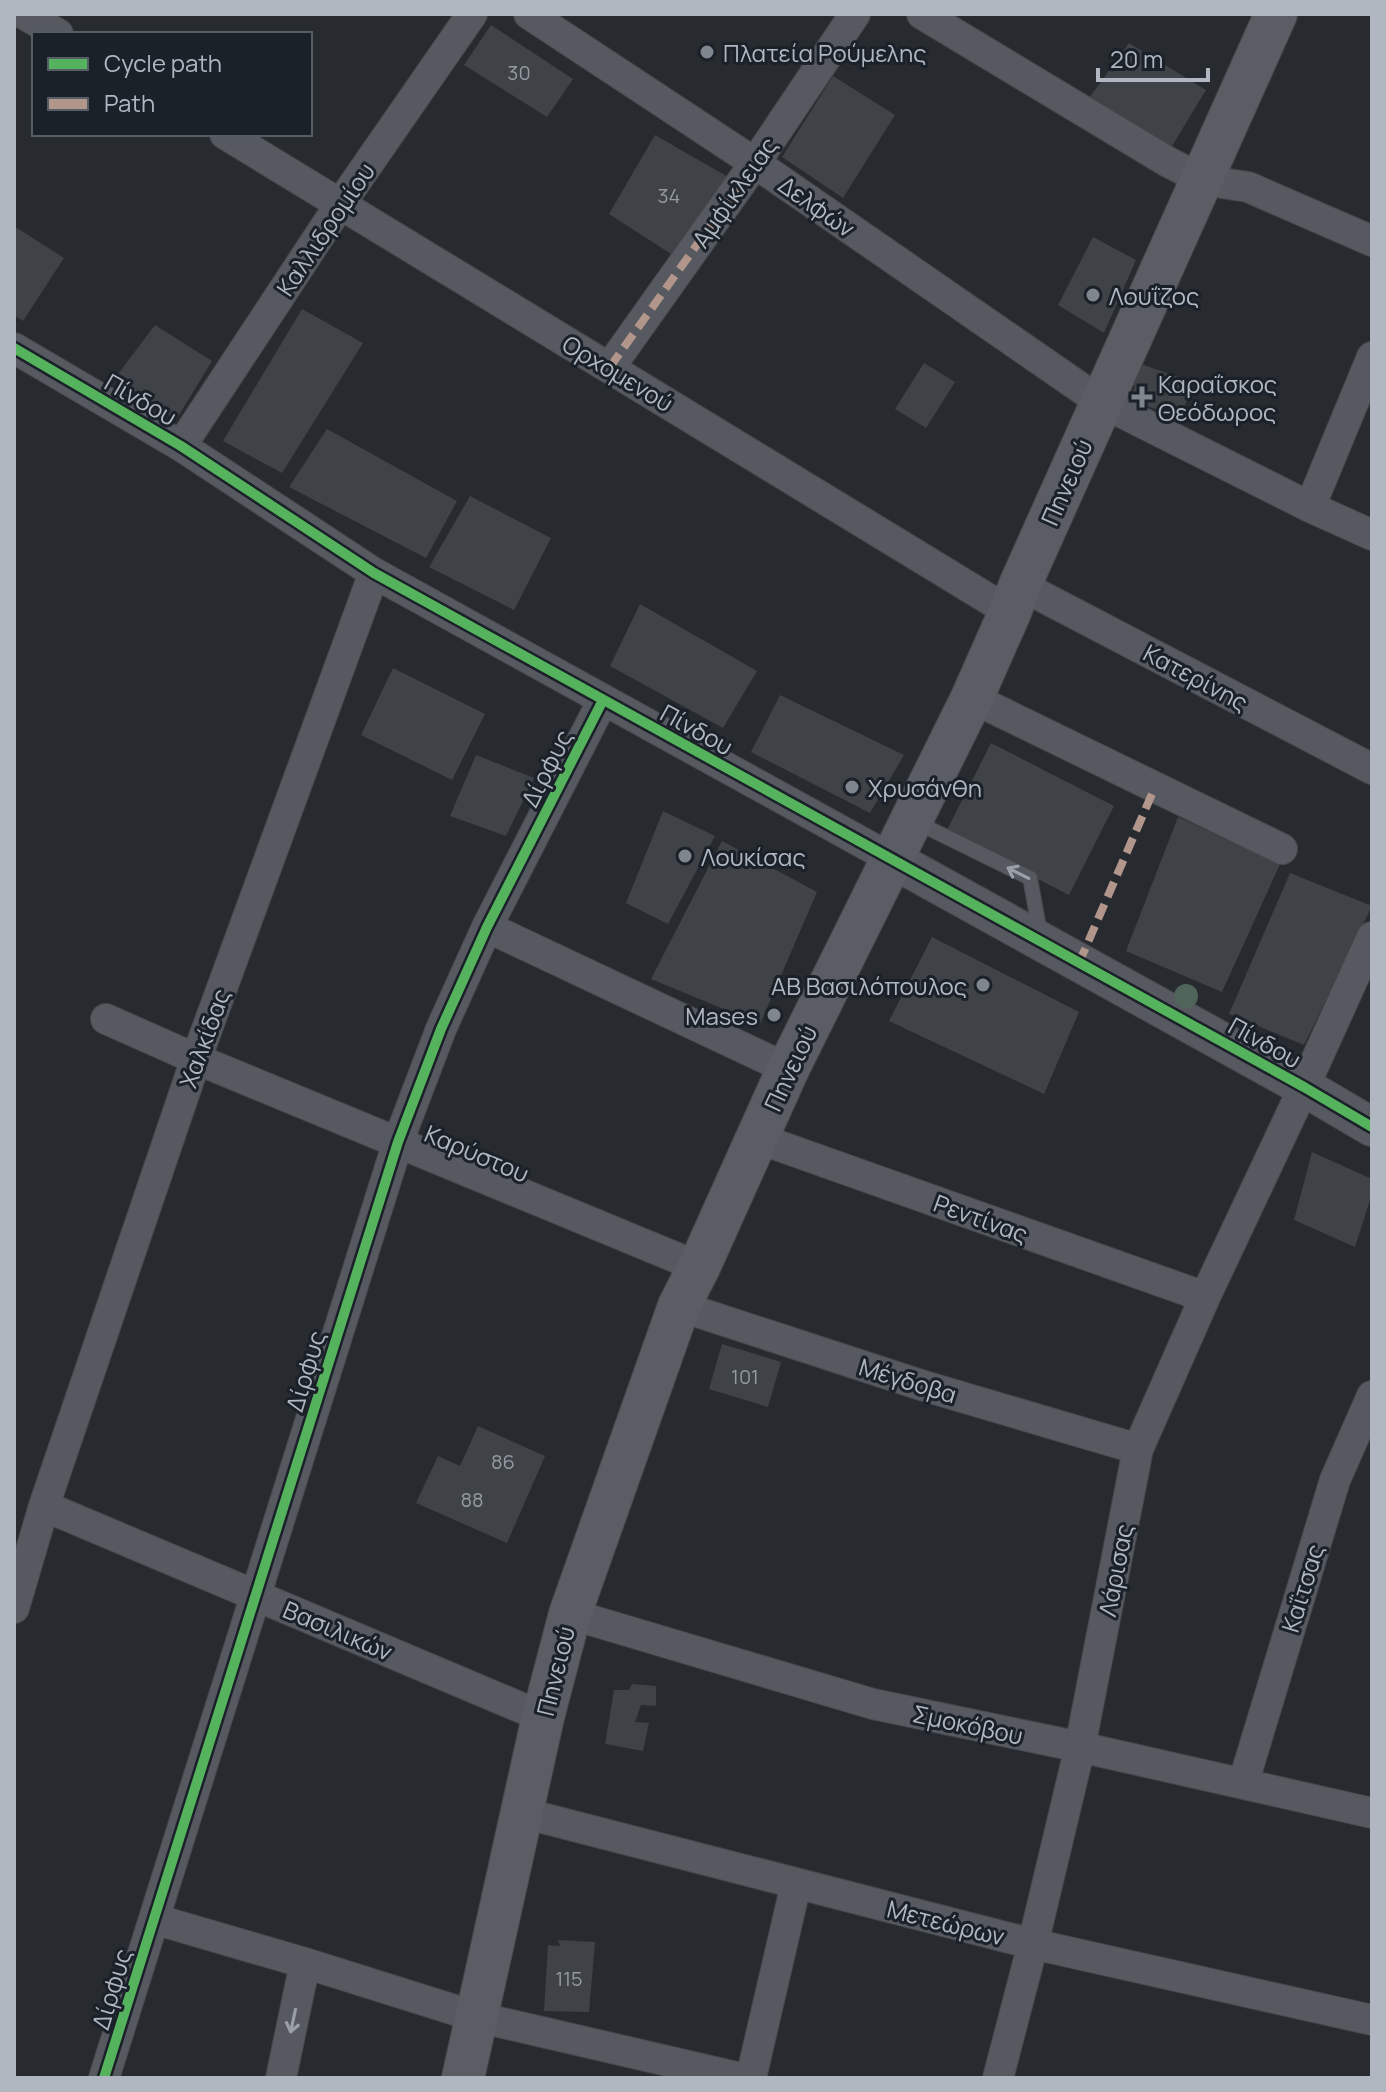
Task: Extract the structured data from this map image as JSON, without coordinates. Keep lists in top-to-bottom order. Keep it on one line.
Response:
{"streets":{"main road":["Πηνειού"],"street":["Αμφίκλειας","Δελφών","Καλλιδρομίου","Ορχομενού","Πίνδου","Κατερίνης","Δίρφυς","Χαλκίδας","Καρύστου","Ρεντίνας","Μέγδοβα","Λάρισας","Καΐτσας","Βασιλικών","Σμοκόβου","Μετεώρων"]},"crossings":[["Αμφίκλειας","Δελφών"],["Αμφίκλειας","Ορχομενού"],["Δελφών","Πηνειού"],["Καλλιδρομίου","Ορχομενού"],["Καλλιδρομίου","Πίνδου"],["Ορχομενού","Πηνειού"],["Ορχομενού","Κατερίνης"],["Πίνδου","Πηνειού"],["Πίνδου","Δίρφυς"],["Πίνδου","Χαλκίδας"],["Πίνδου","Λάρισας"],["Πηνειού","Κατερίνης"],["Πηνειού","Καρύστου"],["Πηνειού","Ρεντίνας"],["Πηνειού","Μέγδοβα"],["Πηνειού","Βασιλικών"],["Πηνειού","Σμοκόβου"],["Πηνειού","Μετεώρων"],["Δίρφυς","Καρύστου"],["Δίρφυς","Βασιλικών"],["Χαλκίδας","Καρύστου"],["Χαλκίδας","Βασιλικών"],["Ρεντίνας","Λάρισας"],["Μέγδοβα","Λάρισας"],["Λάρισας","Σμοκόβου"],["Λάρισας","Μετεώρων"],["Καΐτσας","Σμοκόβου"]],"places":{"other":["Πλατεία Ρούμελης","Λουΐζος","Χρυσάνθη","Λουκίσας","ΑΒ Βασιλόπουλος","Mases"],"health":["Καραΐσκος Θεόδωρος"]},"house_numbers":["30","34","101","86","88","115"],"legend":["Cycle path","Path"],"scale_bar":"20 m"}
